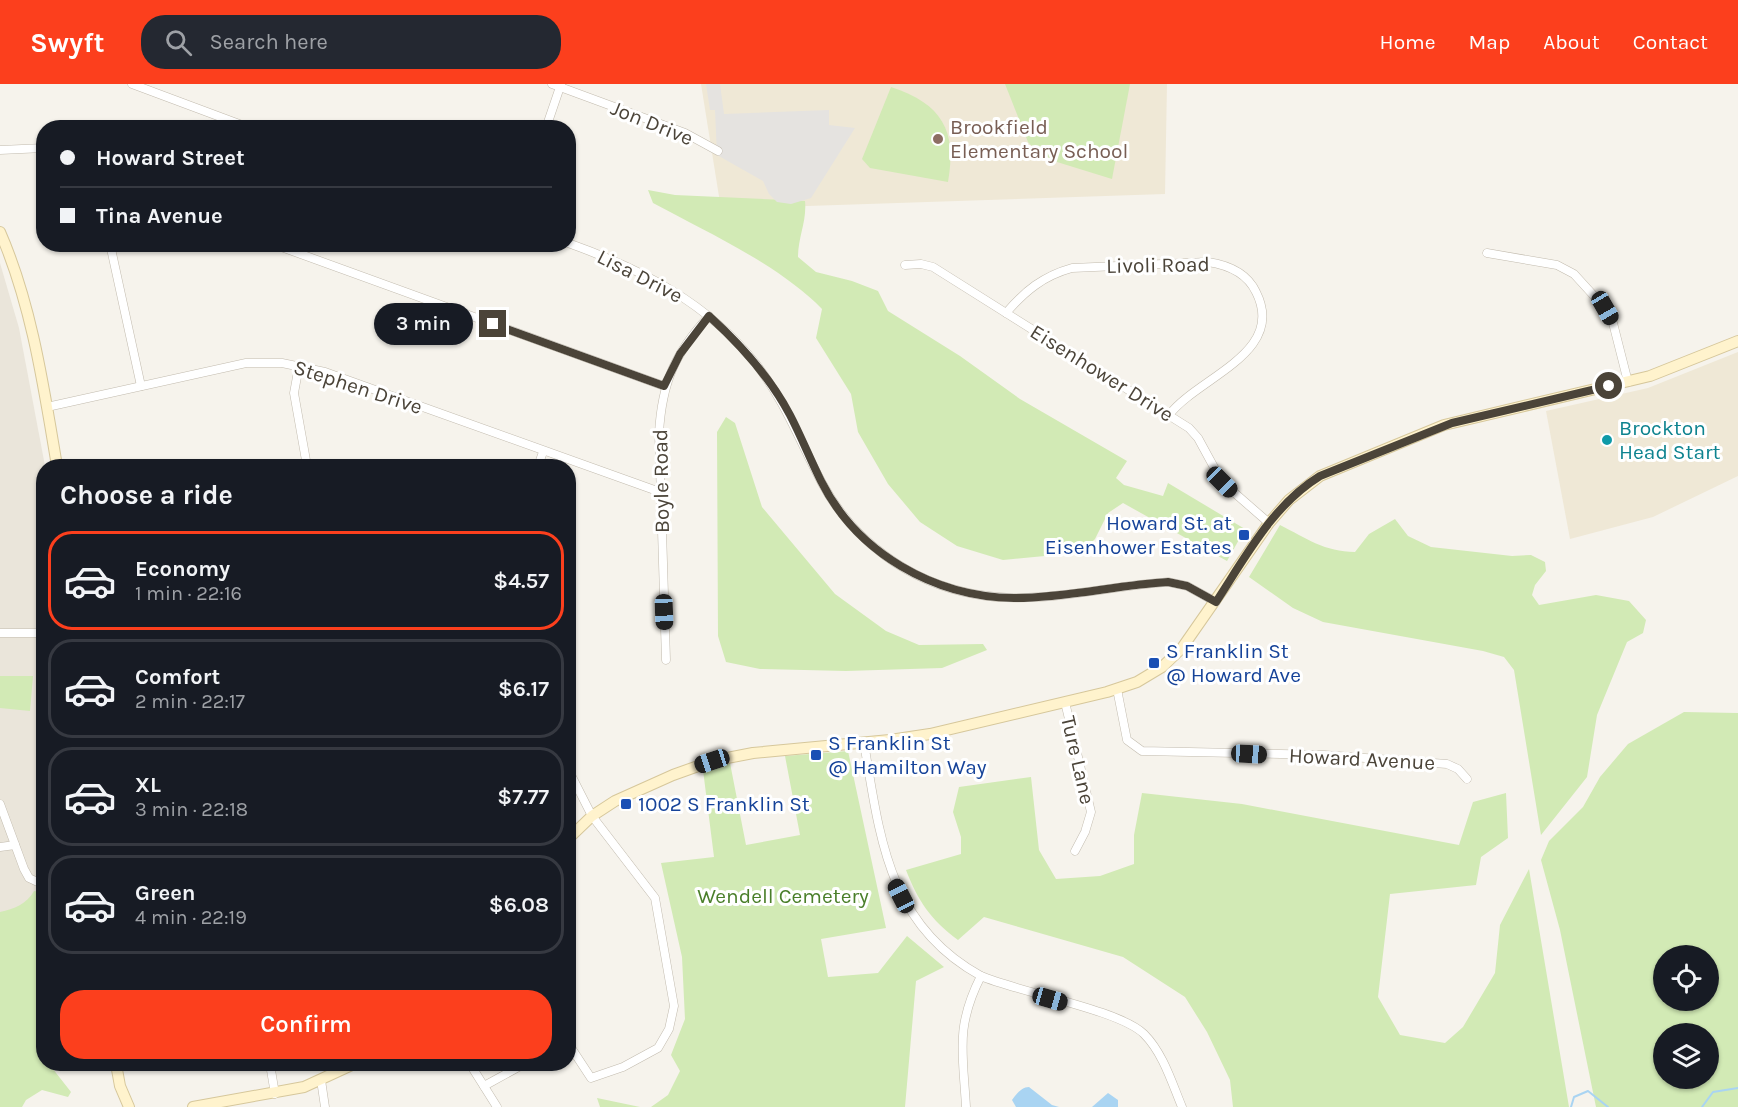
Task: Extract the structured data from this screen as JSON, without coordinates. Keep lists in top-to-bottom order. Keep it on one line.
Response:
{"streets":{"street":["Jon Drive","Livoli Road","Lisa Drive","Eisenhower Drive","Stephen Drive","Boyle Road","Howard Avenue","Ture Lane"]},"crossings":[["Livoli Road","Eisenhower Drive"],["Lisa Drive","Boyle Road"],["Stephen Drive","Boyle Road"]],"parks":["Wendell Cemetery"],"places":{"other":["Brookfield Elementary School","Brockton Head Start"],"transit":["Howard St. at Eisenhower Estates","S Franklin St @ Howard Ave","S Franklin St @ Hamilton Way","1002 S Franklin St"]},"page":{"header":"Swyft","search":"Search here","nav":["Home","Map","About","Contact"],"banner":["Howard Street","Tina Avenue"],"bubble":"3 min","heading":"Choose a ride","list":[{"name":"Economy","note":"1 min · 22:16","value":"$4.57"},{"name":"Comfort","note":"2 min · 22:17","value":"$6.17"},{"name":"XL","note":"3 min · 22:18","value":"$7.77"},{"name":"Green","note":"4 min · 22:19","value":"$6.08"}],"buttons":"Confirm"}}
